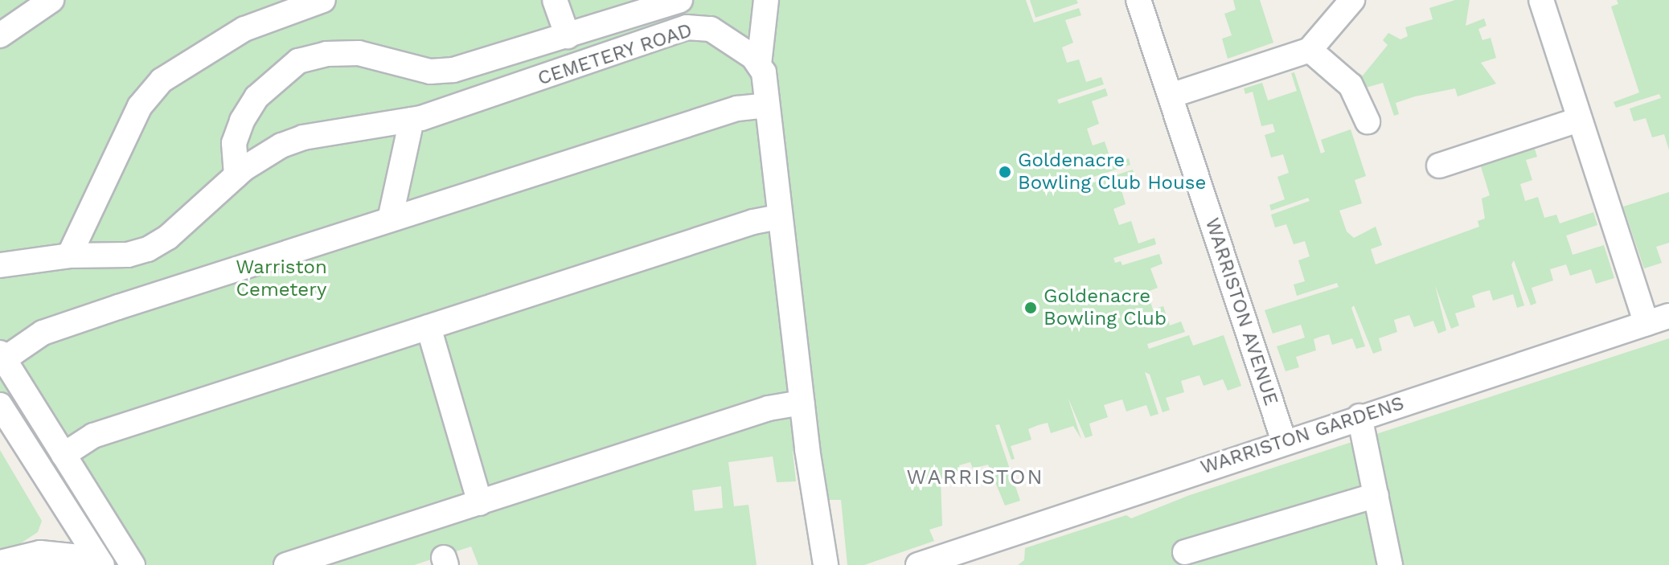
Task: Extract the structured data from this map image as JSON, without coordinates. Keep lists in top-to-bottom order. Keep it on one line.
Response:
{"streets":{"street":["CEMETERY ROAD","WARRISTON AVENUE","WARRISTON GARDENS"]},"crossings":[["WARRISTON AVENUE","WARRISTON GARDENS"]],"districts":["WARRISTON"],"parks":["Warriston Cemetery"],"places":["Goldenacre Bowling Club House","Goldenacre Bowling Club"]}
